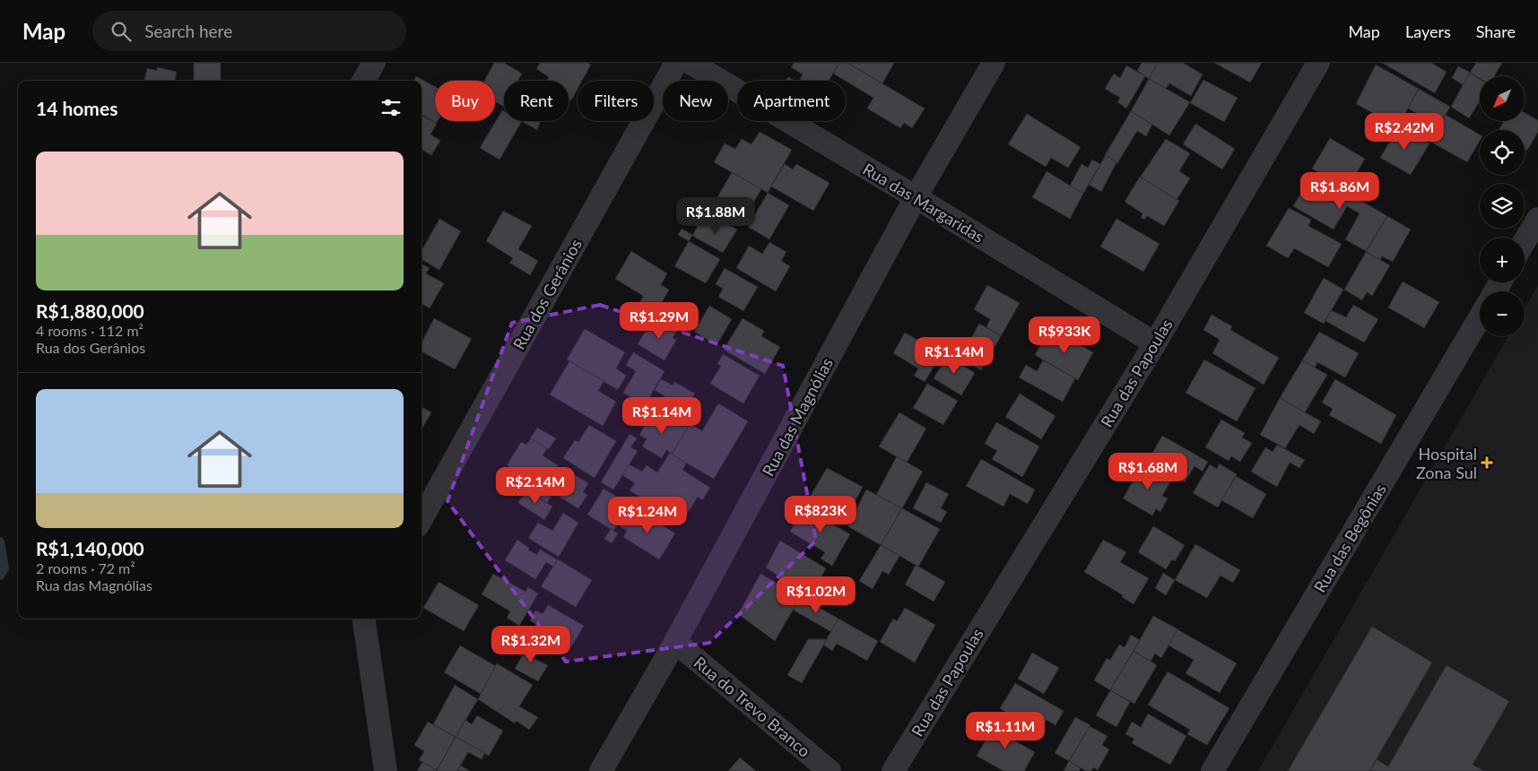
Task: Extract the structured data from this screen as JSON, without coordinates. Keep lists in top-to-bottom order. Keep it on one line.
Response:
{"streets":{"street":["Rua das Margaridas","Rua dos Gerânios","Rua das Papoulas","Rua das Magnólias","Rua das Begônias","Rua do Trevo Branco"]},"crossings":[["Rua das Margaridas","Rua das Papoulas"],["Rua das Margaridas","Rua das Magnólias"],["Rua das Magnólias","Rua do Trevo Branco"]],"places":{"health":["Hospital Zona Sul"]},"north":"bottom left","page":{"header":"Map","search":"Search here","nav":["Map","Layers","Share"],"map_buttons":["+","−"],"chip":["Buy","Rent","Filters","New","Apartment"],"heading":"14 homes","price":["R$2.42M","R$1.86M","R$1.88M","R$1.29M","R$933K","R$1.14M","R$1.14M","R$1.68M","R$2.14M","R$823K","R$1.24M","R$1.02M","R$1.32M","R$1.11M"],"list":[{"name":"R$1,880,000","note":"4 rooms · 112 m² · Rua dos Gerânios"},{"name":"R$1,140,000","note":"2 rooms · 72 m² · Rua das Magnólias"}]}}
